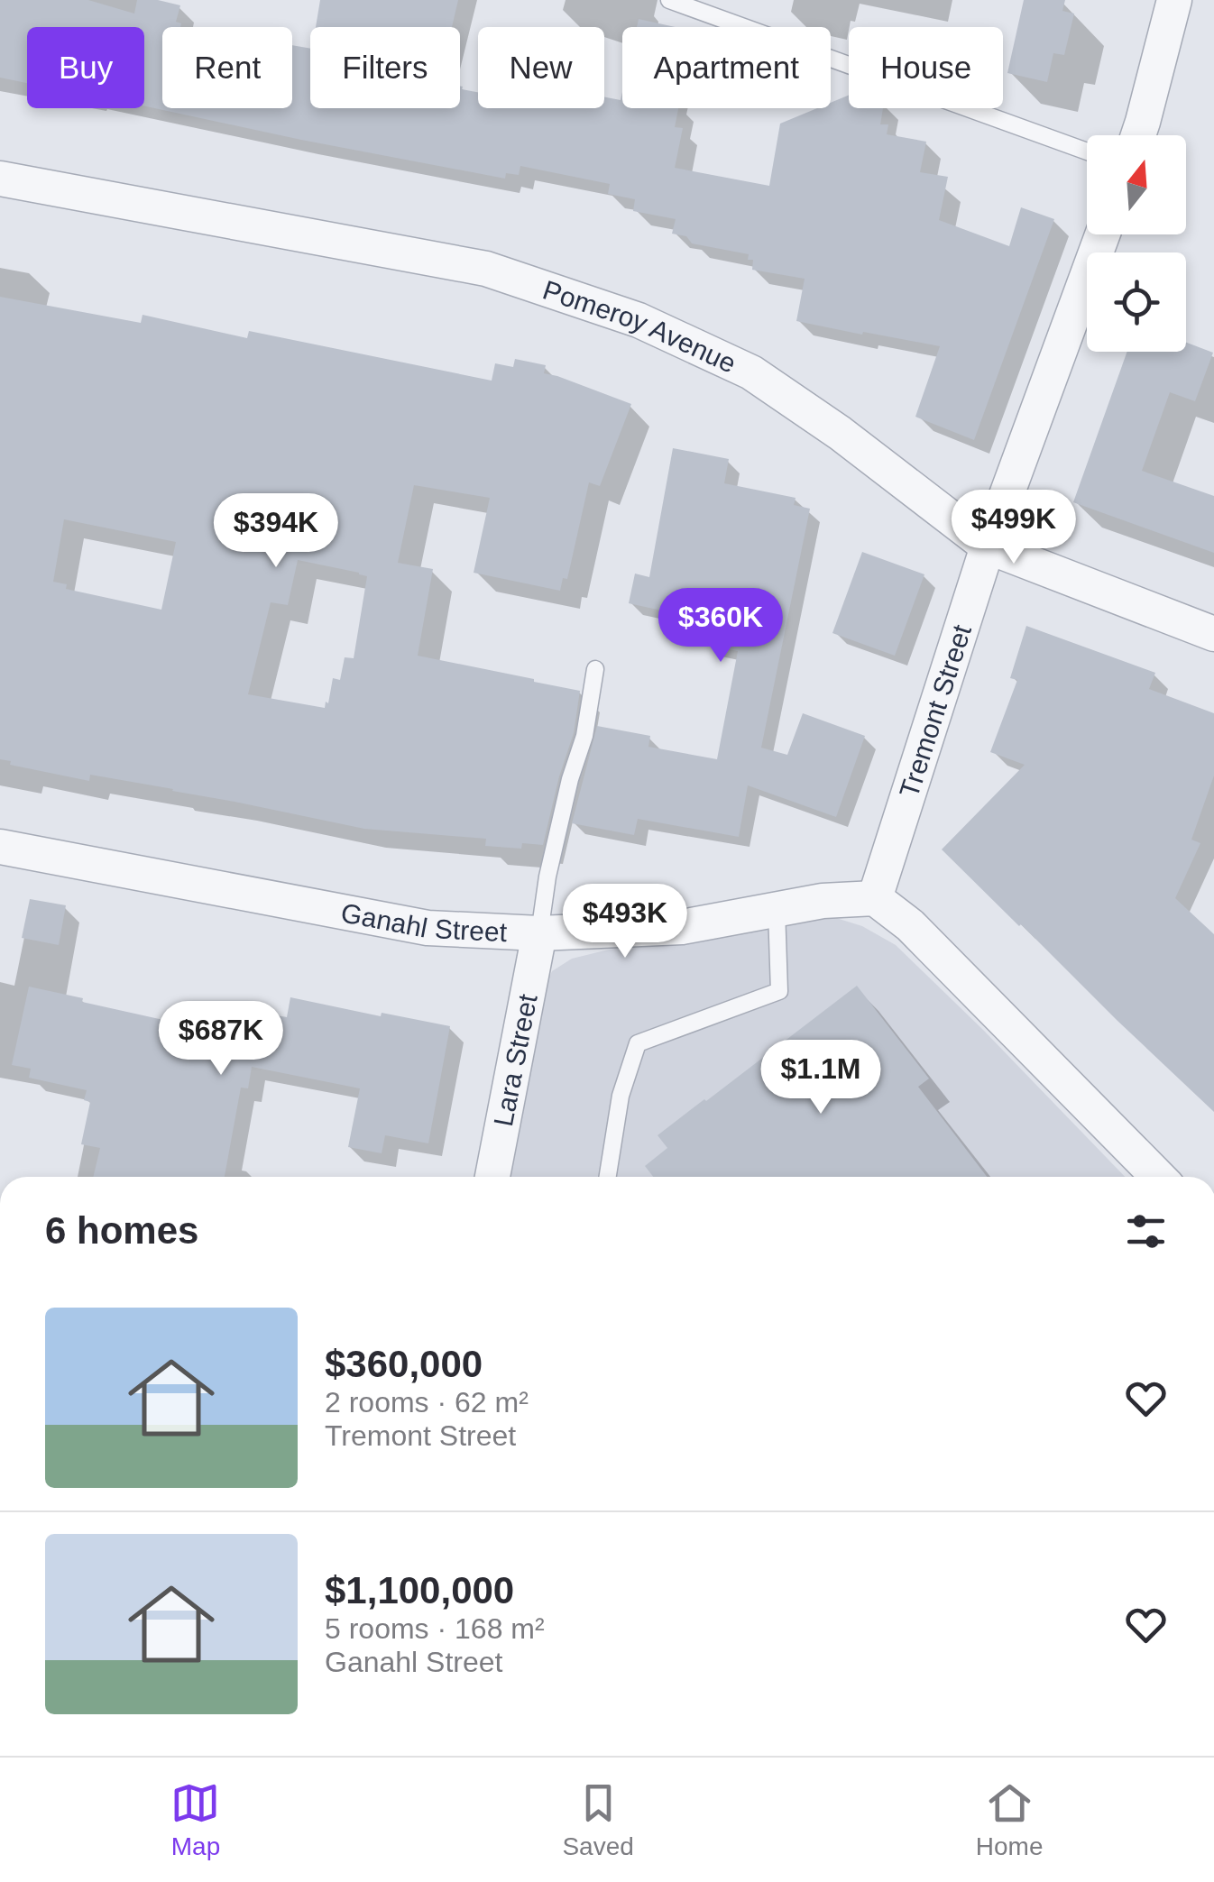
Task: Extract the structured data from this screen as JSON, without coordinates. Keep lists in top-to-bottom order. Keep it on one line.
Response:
{"streets":{"street":["Pomeroy Avenue","Tremont Street","Ganahl Street","Lara Street"]},"crossings":[["Pomeroy Avenue","Tremont Street"],["Tremont Street","Ganahl Street"],["Ganahl Street","Lara Street"]],"north":"top","page":{"chip":["Buy","Rent","Filters","New","Apartment","House"],"price":["$499K","$394K","$360K","$493K","$687K","$1.1M"],"heading":"6 homes","list":[{"name":"$360,000","note":"2 rooms · 62 m² · Tremont Street"},{"name":"$1,100,000","note":"5 rooms · 168 m² · Ganahl Street"}],"tabs":["Map","Saved","Home"]}}
